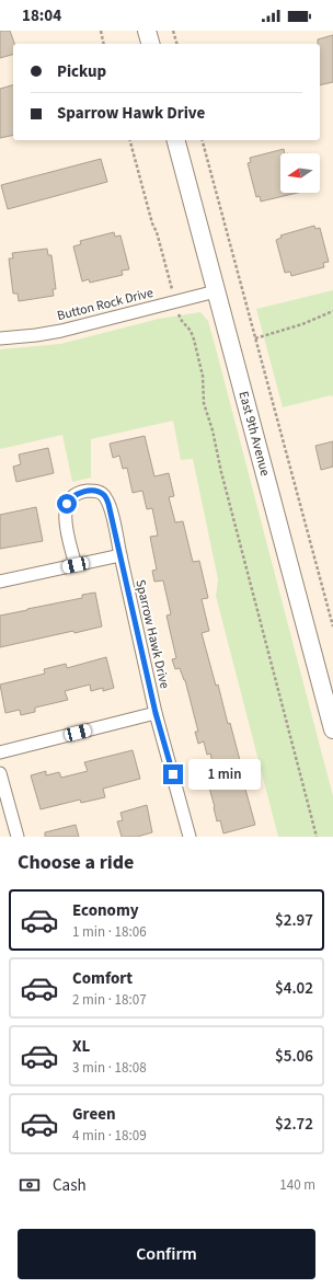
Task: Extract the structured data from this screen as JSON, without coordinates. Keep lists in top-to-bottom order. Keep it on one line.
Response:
{"streets":{"main road":["East 9th Avenue"],"street":["Button Rock Drive","Sparrow Hawk Drive"]},"crossings":[["Button Rock Drive","East 9th Avenue"]],"north":"left","page":{"status":"18:04","banner":["Pickup","Sparrow Hawk Drive"],"bubble":"1 min","heading":"Choose a ride","list":[{"name":"Economy","note":"1 min · 18:06","value":"$2.97"},{"name":"Comfort","note":"2 min · 18:07","value":"$4.02"},{"name":"XL","note":"3 min · 18:08","value":"$5.06"},{"name":"Green","note":"4 min · 18:09","value":"$2.72"}],"pay":["Cash","140 m"],"buttons":"Confirm"}}
